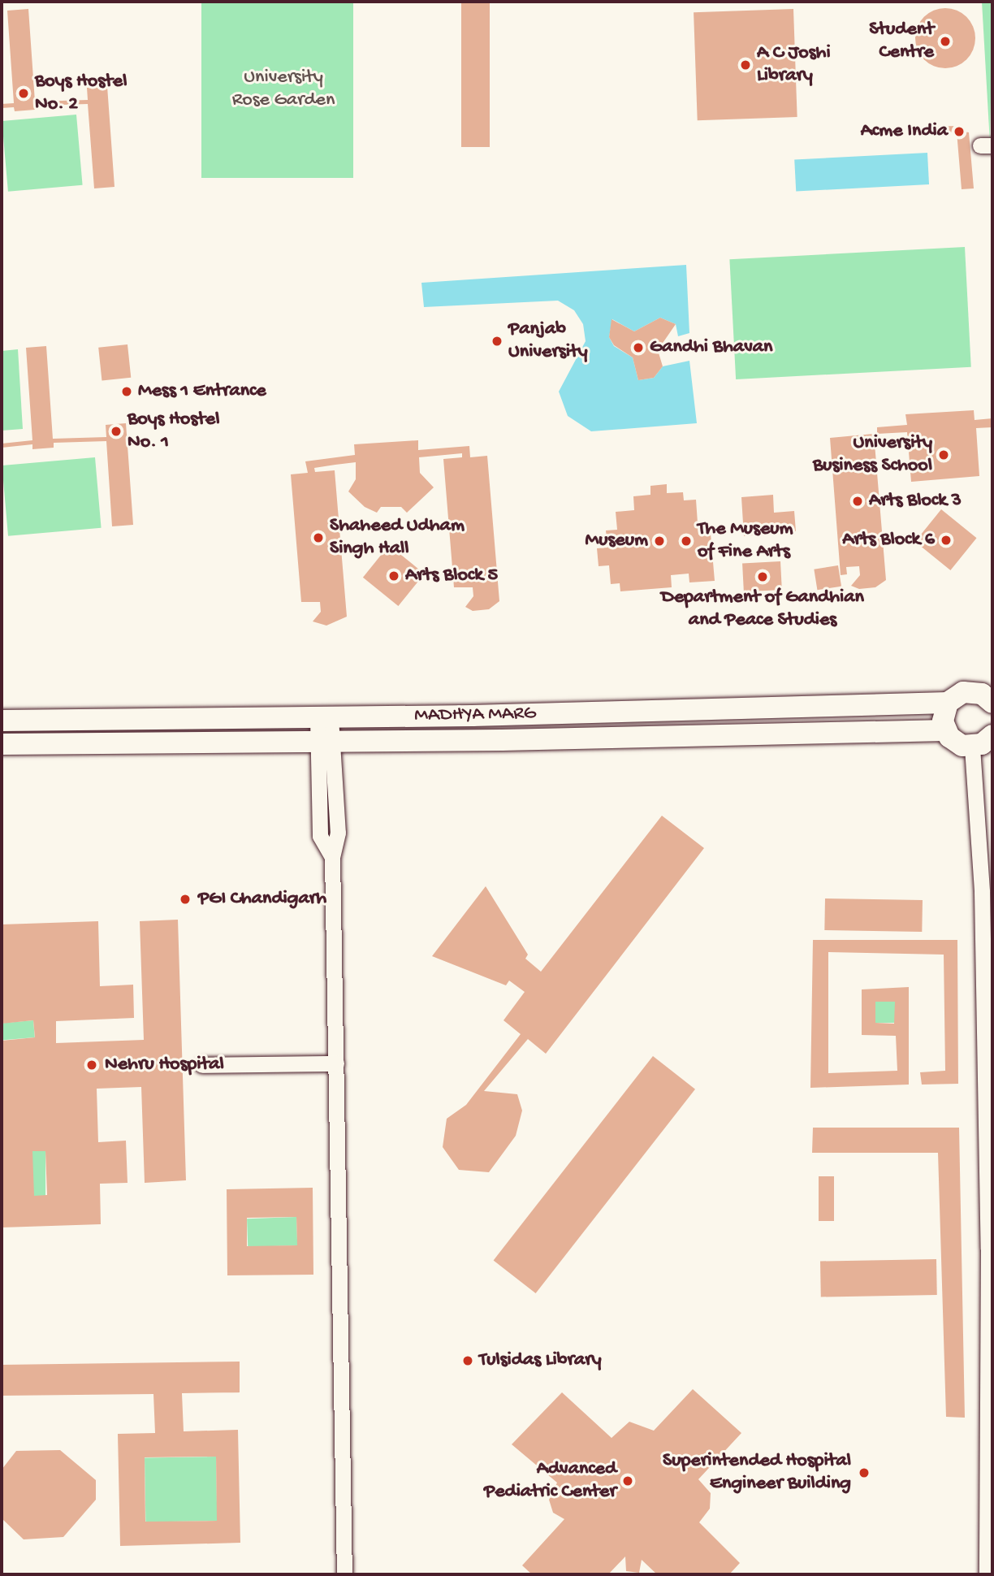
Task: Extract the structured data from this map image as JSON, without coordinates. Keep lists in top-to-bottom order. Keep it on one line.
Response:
{"streets":{"main road":["MADHYA MARG"]},"parks":["University Rose Garden"],"places":["Student Centre","A C Joshi Library","Boys Hostel No. 2","Acme India","Panjab University","Gandhi Bhavan","Mess 1 Entrance","Boys Hostel No. 1","University Business School","Arts Block 3","Shaheed Udham Singh Hall","Arts Block 6","Museum","The Museum of Fine Arts","Arts Block 5","Department of Gandhian and Peace Studies","PGI Chandigarh","Nehru Hospital","Tulsidas Library","Superintended Hospital Engineer Building","Advanced Pediatric Center"]}
